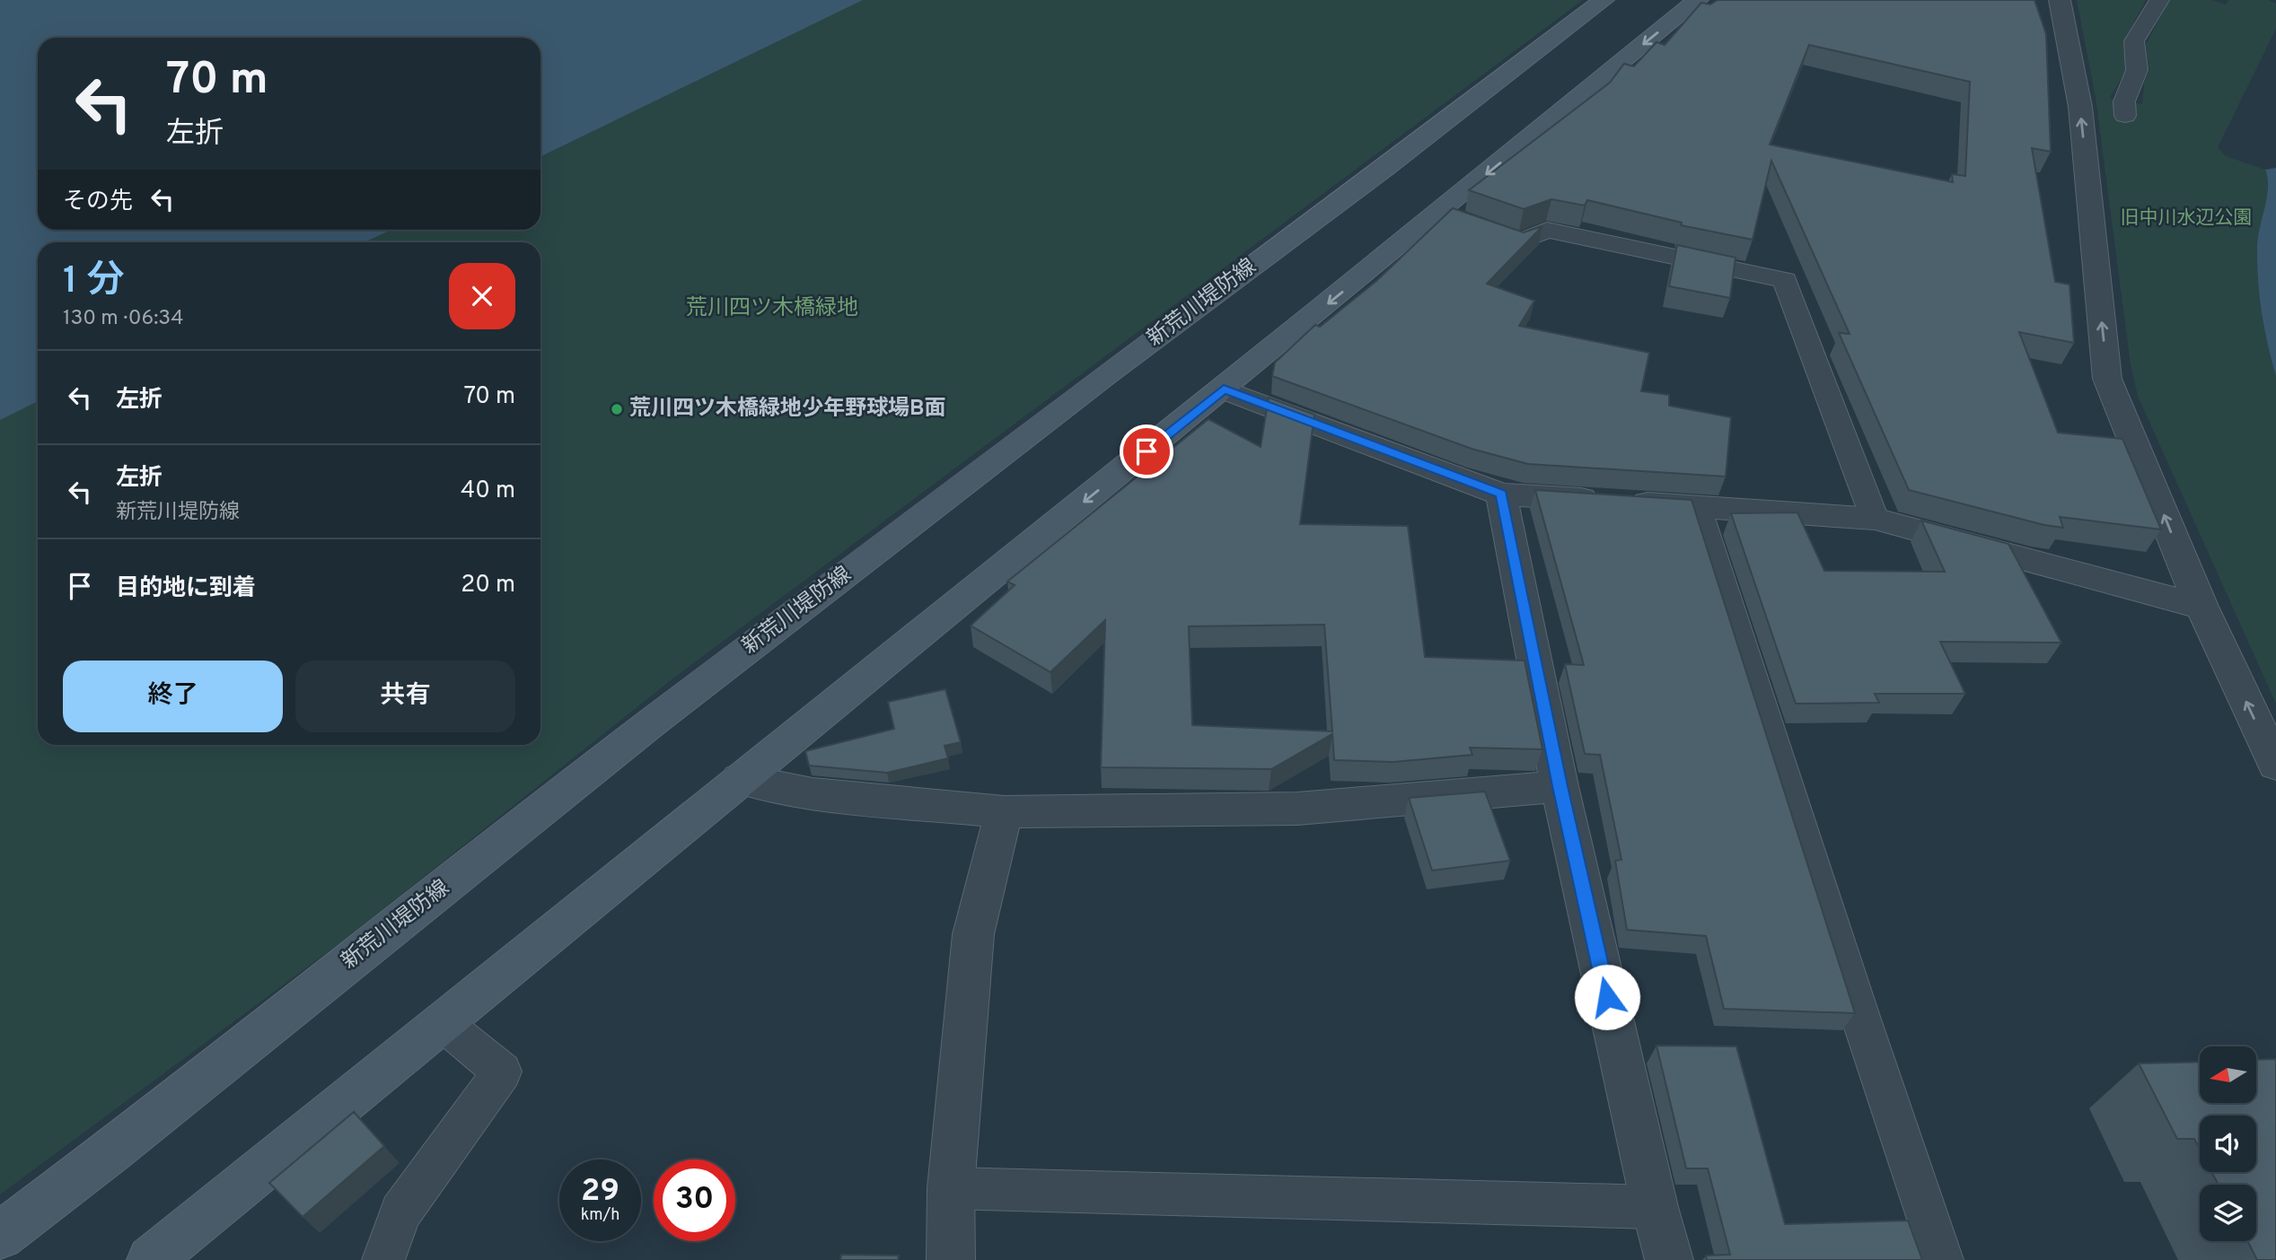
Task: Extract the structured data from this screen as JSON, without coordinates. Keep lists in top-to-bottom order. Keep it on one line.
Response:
{"streets":{"main road":["新荒川堤防線"]},"parks":["旧中川水辺公園","荒川四ツ木橋緑地"],"places":["荒川四ツ木橋緑地少年野球場B面"],"north":"left","page":{"turn":["70 m","左折"],"then":"その先","heading":["1 分","130 m · 06:34"],"list":[{"name":"左折","value":"70 m"},{"name":"左折","note":"新荒川堤防線","value":"40 m"},{"name":"目的地に到着","value":"20 m"}],"buttons":["終了","共有"],"speed":"29 km/h","limit":"30"}}
